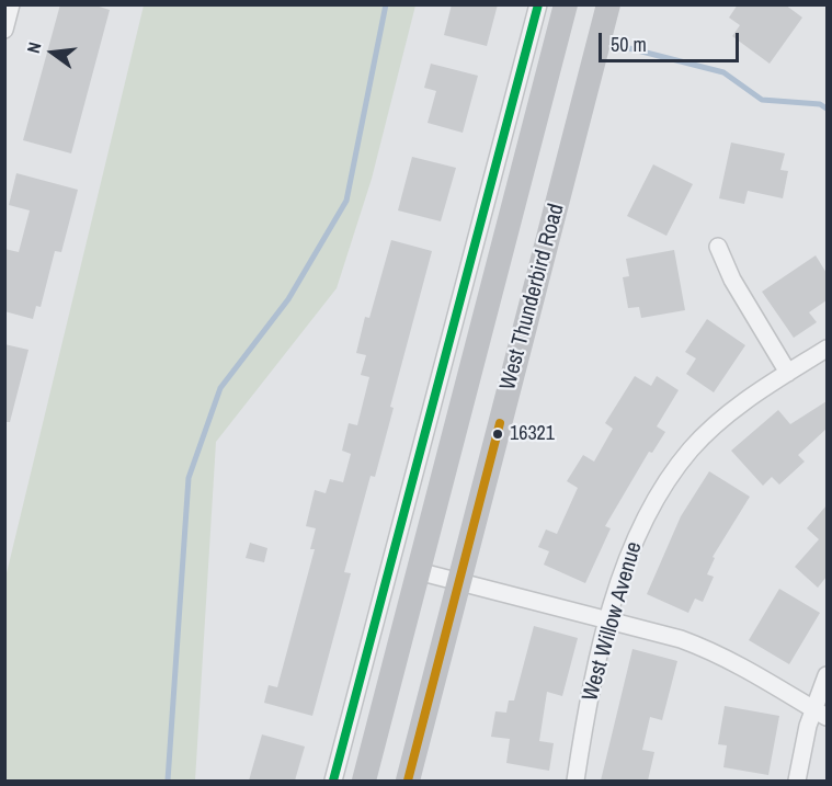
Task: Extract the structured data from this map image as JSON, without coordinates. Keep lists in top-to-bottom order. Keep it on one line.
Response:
{"streets":{"main road":["West Thunderbird Road"],"street":["West Willow Avenue"]},"places":["16321"],"scale_bar":"50 m","north":"left"}
